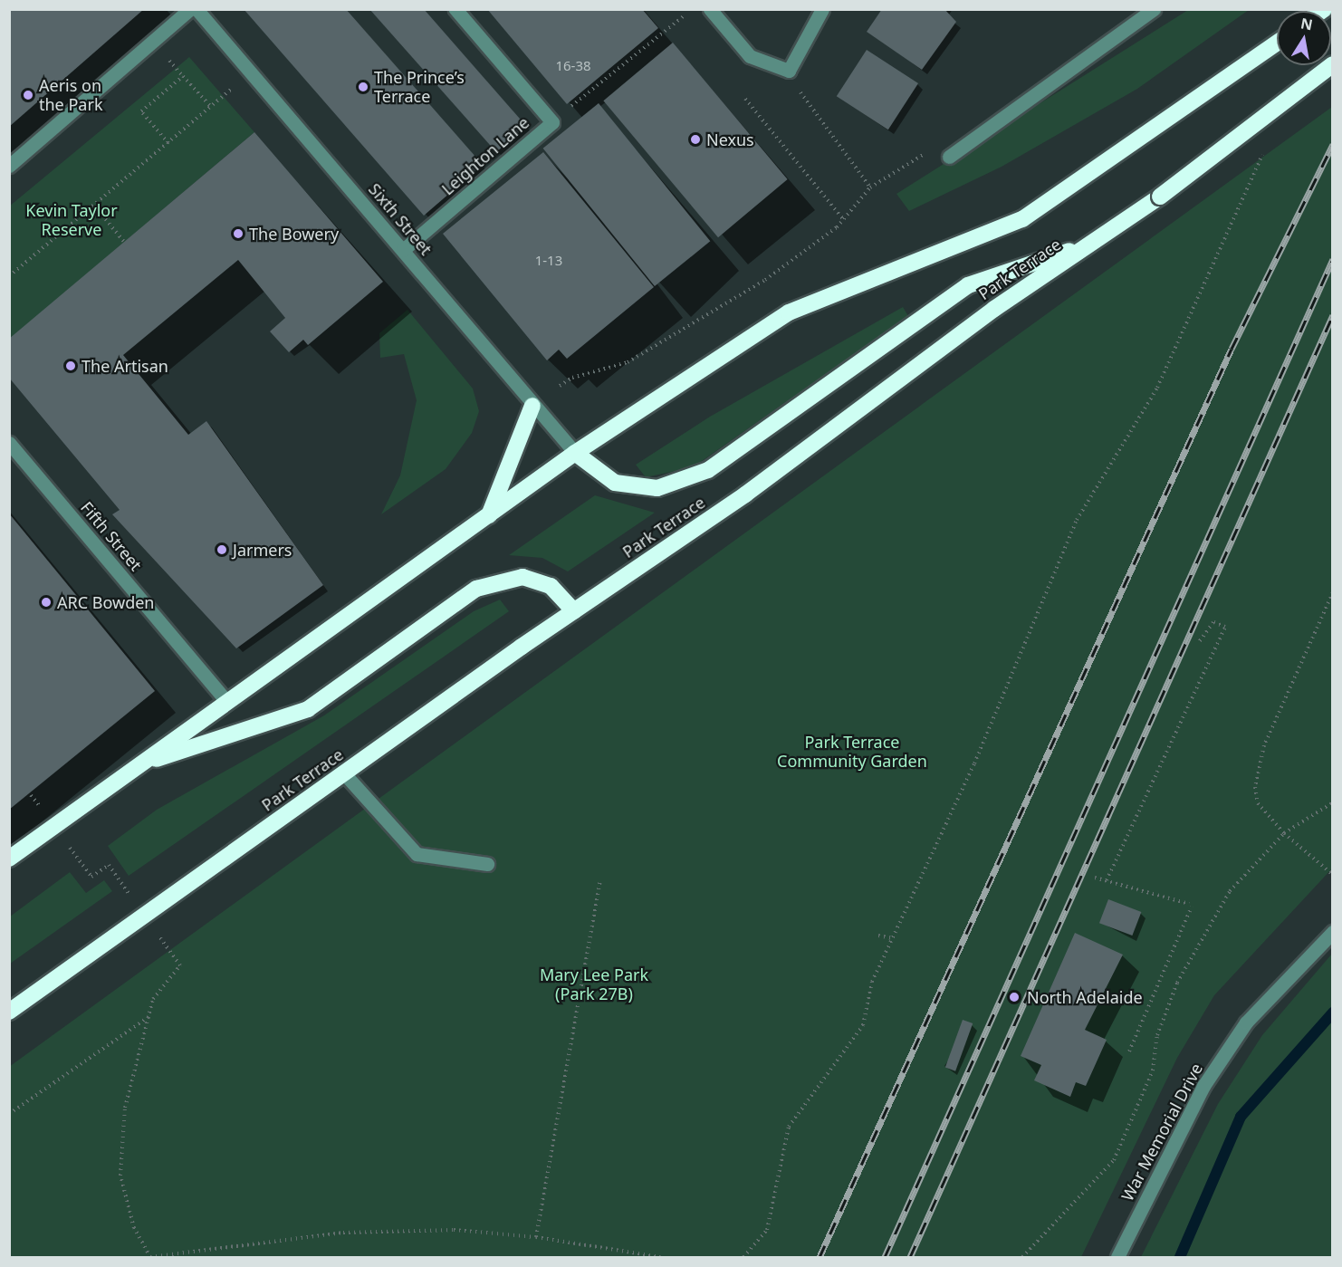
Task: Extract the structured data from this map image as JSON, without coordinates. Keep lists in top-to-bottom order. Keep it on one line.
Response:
{"streets":{"highway":["Park Terrace"],"street":["Leighton Lane","Sixth Street","Fifth Street","War Memorial Drive"]},"crossings":[["Leighton Lane","Sixth Street"]],"parks":["Kevin Taylor Reserve","Park Terrace Community Garden","Mary Lee Park (Park 27B)"],"places":["The Prince’s Terrace","Aeris on the Park","Nexus","The Bowery","The Artisan","Jarmers","ARC Bowden","North Adelaide"],"house_numbers":["16-38","1-13"],"north":"top"}
